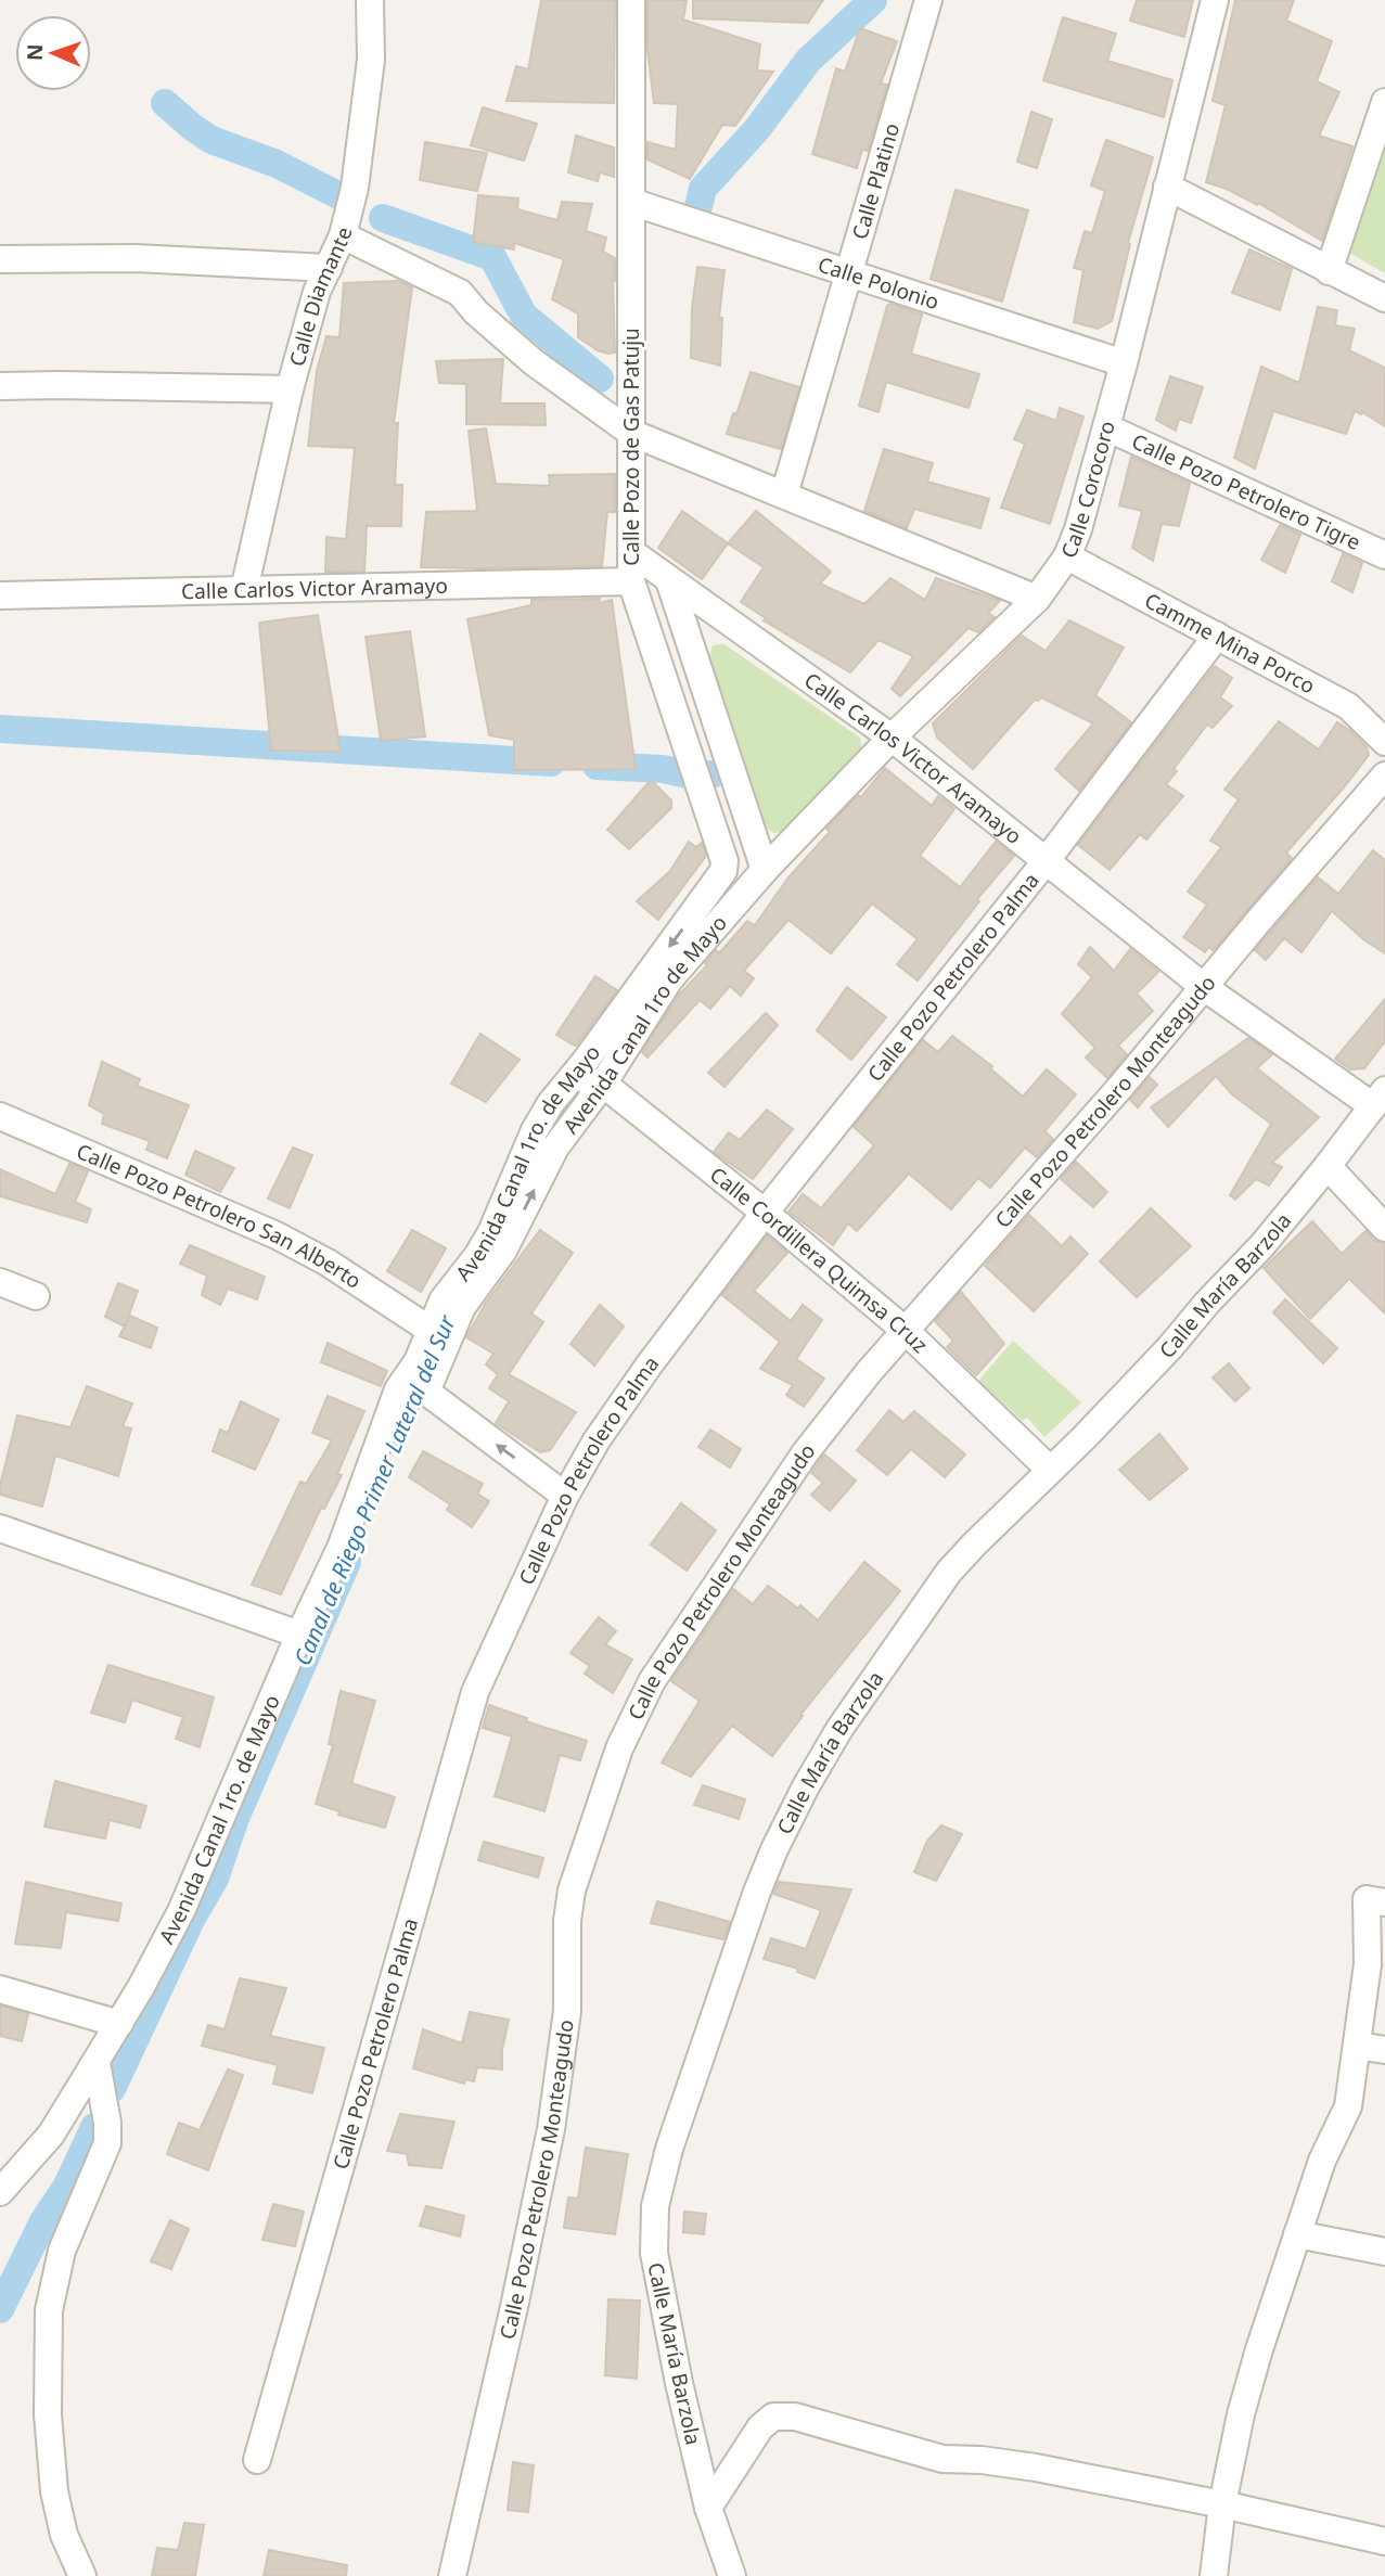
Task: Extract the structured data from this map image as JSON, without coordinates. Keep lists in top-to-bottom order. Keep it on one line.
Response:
{"streets":{"street":["Calle Platino","Calle Polonio","Calle Diamante","Calle Pozo de Gas Patuju","Calle Corocoro","Calle Pozo Petrolero Tigre","Calle Carlos Victor Aramayo","Camme Mina Porco","Calle Pozo Petrolero Palma","Avenida Canal 1ro de Mayo","Calle Pozo Petrolero Monteagudo","Avenida Canal 1ro. de Mayo","Calle Pozo Petrolero San Alberto","Calle Cordillera Quimsa Cruz","Calle María Barzola"]},"crossings":[["Calle Platino","Calle Polonio"],["Calle Polonio","Calle Pozo de Gas Patuju"],["Calle Polonio","Calle Corocoro"],["Calle Diamante","Calle Carlos Victor Aramayo"],["Calle Pozo de Gas Patuju","Calle Carlos Victor Aramayo"],["Calle Pozo de Gas Patuju","Avenida Canal 1ro. de Mayo"],["Calle Corocoro","Calle Pozo Petrolero Tigre"],["Calle Corocoro","Calle Carlos Victor Aramayo"],["Calle Corocoro","Camme Mina Porco"],["Calle Corocoro","Avenida Canal 1ro de Mayo"],["Calle Carlos Victor Aramayo","Calle Pozo Petrolero Palma"],["Calle Carlos Victor Aramayo","Calle Pozo Petrolero Monteagudo"],["Calle Carlos Victor Aramayo","Calle María Barzola"],["Camme Mina Porco","Calle Pozo Petrolero Palma"],["Calle Pozo Petrolero Palma","Avenida Canal 1ro de Mayo"],["Calle Pozo Petrolero Palma","Calle Cordillera Quimsa Cruz"],["Avenida Canal 1ro de Mayo","Calle Cordillera Quimsa Cruz"],["Calle Pozo Petrolero Monteagudo","Calle Cordillera Quimsa Cruz"],["Avenida Canal 1ro. de Mayo","Calle Pozo Petrolero San Alberto"],["Calle Cordillera Quimsa Cruz","Calle María Barzola"]],"water":["Canal de Riego Primer Lateral del Sur"],"north":"left"}
